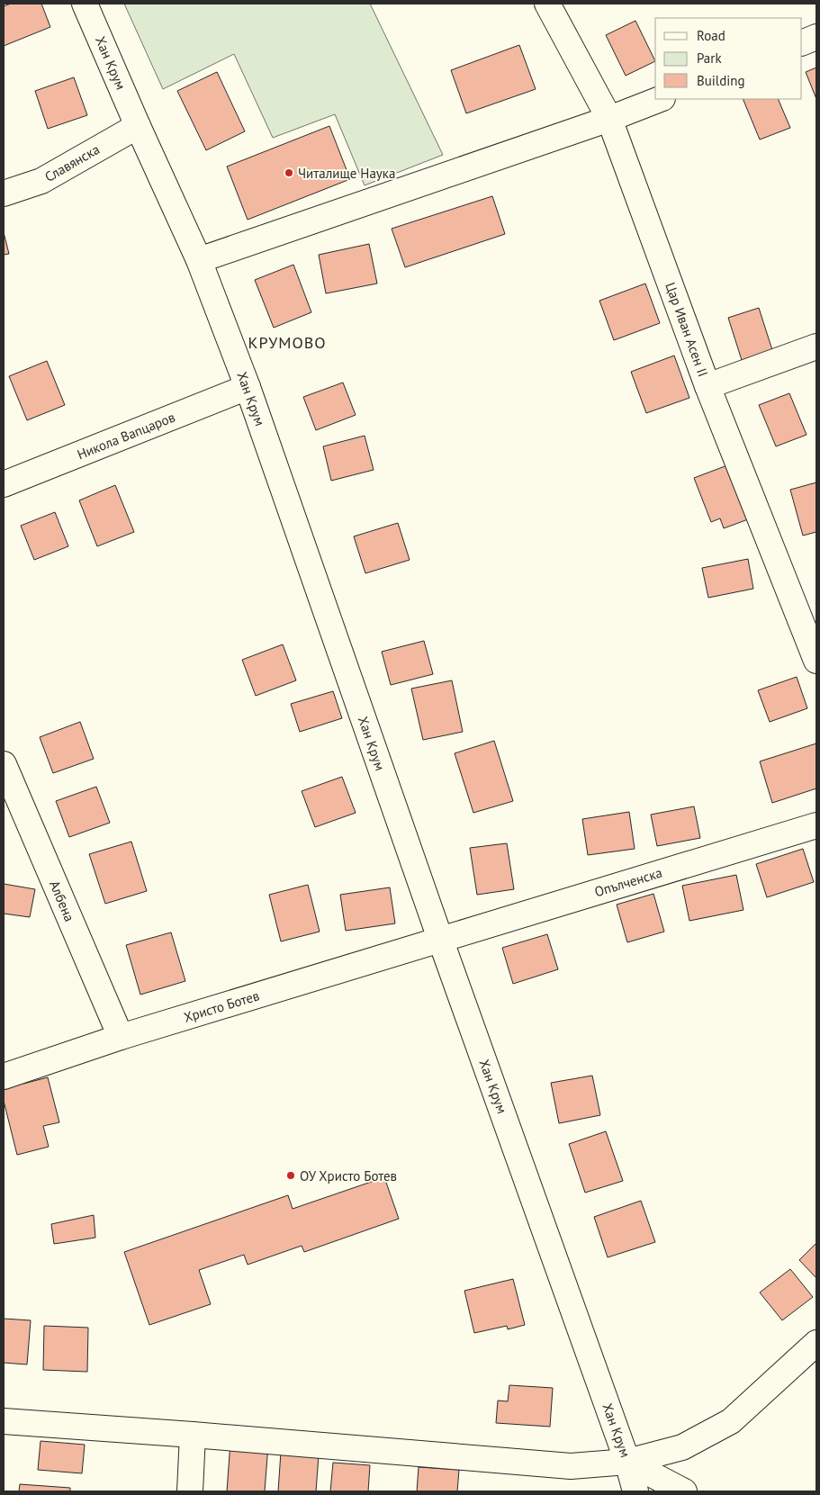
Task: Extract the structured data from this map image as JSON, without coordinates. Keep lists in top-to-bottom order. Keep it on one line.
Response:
{"streets":{"street":["Хан Крум","Славянска","Цар Иван Асен II","Никола Вапцаров","Опълченска","Албена","Христо Ботев"]},"crossings":[["Хан Крум","Славянска"],["Хан Крум","Никола Вапцаров"],["Хан Крум","Опълченска"],["Хан Крум","Христо Ботев"],["Опълченска","Христо Ботев"],["Албена","Христо Ботев"]],"districts":["КРУМОВО"],"places":["Читалище Наука","ОУ Христо Ботев"],"legend":["Road","Park","Building"]}
